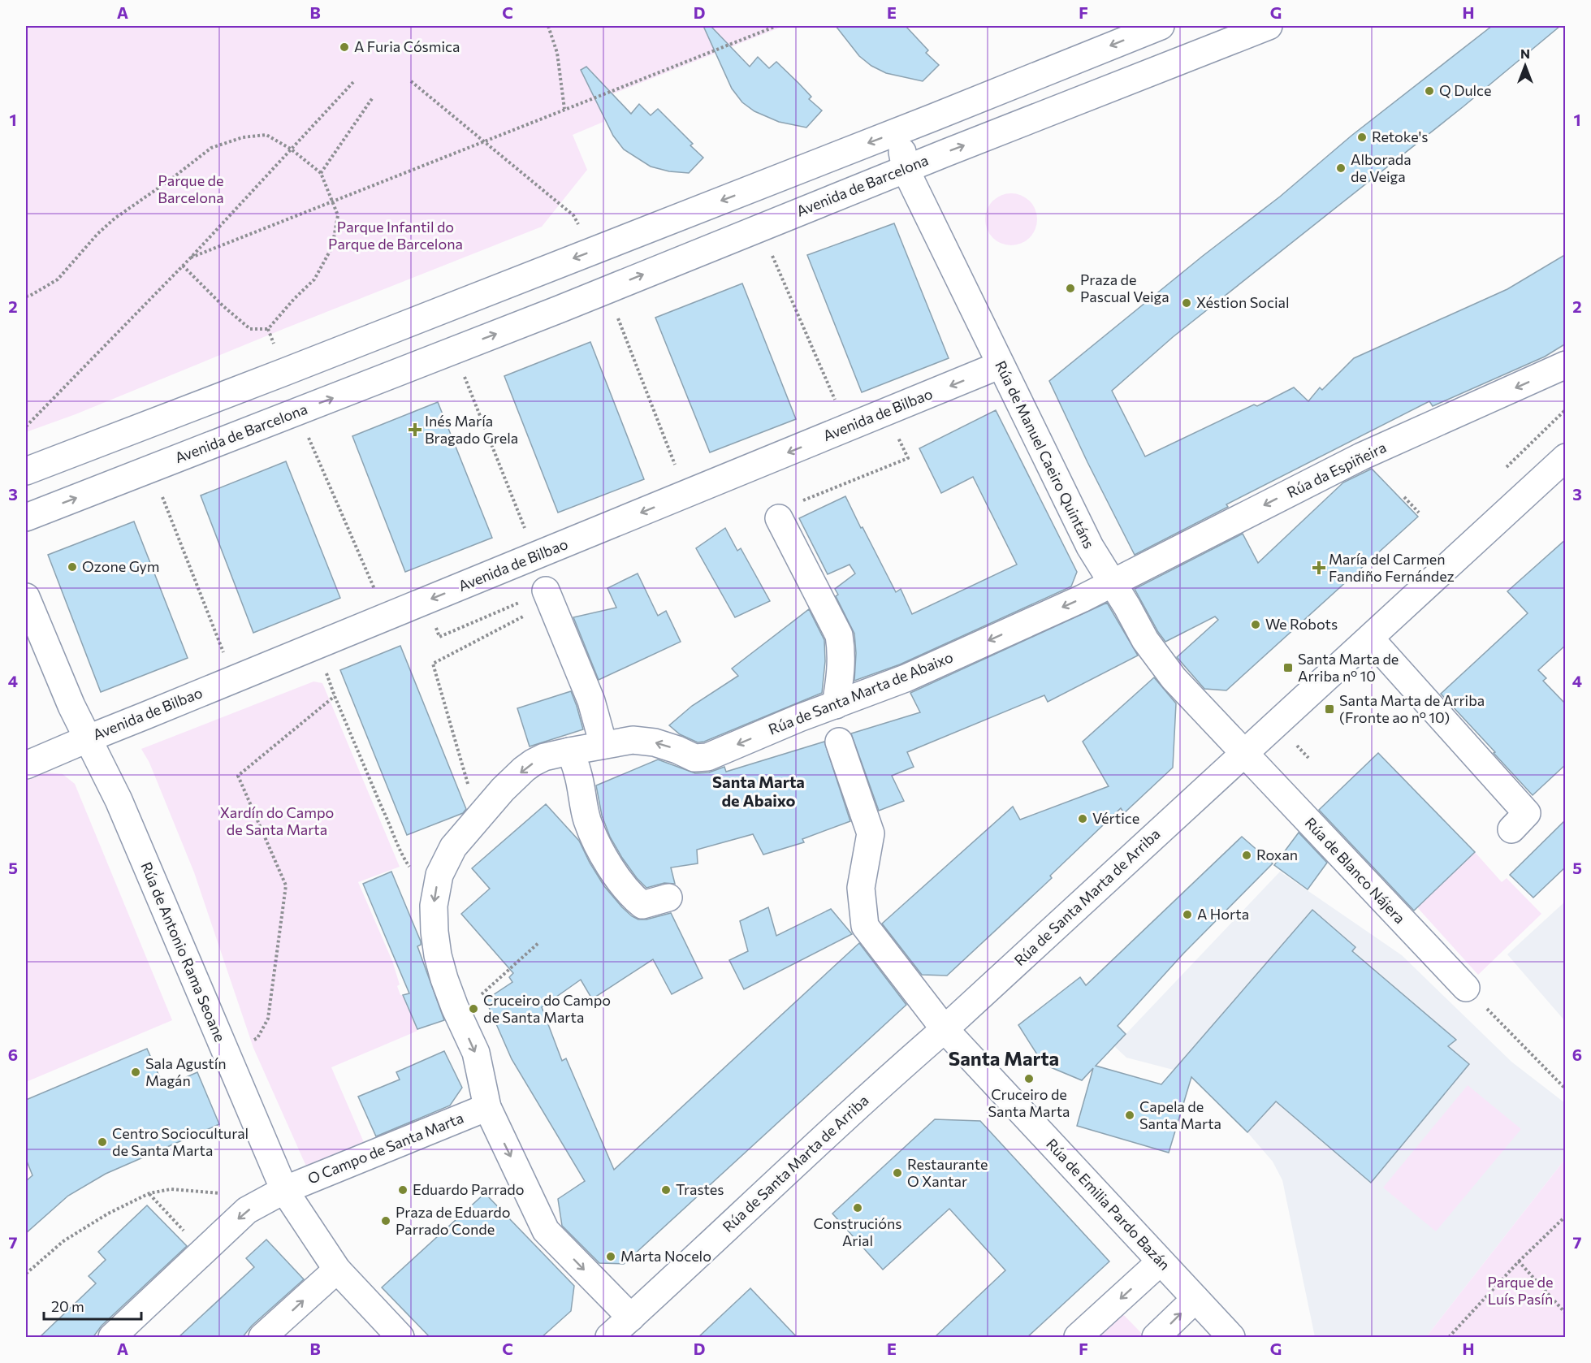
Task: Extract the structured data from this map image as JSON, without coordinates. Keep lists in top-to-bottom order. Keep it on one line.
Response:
{"streets":{"street":["Avenida de Barcelona","Avenida de Bilbao","Rúa de Manuel Caeiro Quintáns","Rúa da Espiñeira","Rúa de Santa Marta de Abaixo","Rúa de Blanco Nájera","Rúa de Santa Marta de Arriba","Rúa de Antonio Rama Seoane","O Campo de Santa Marta","Rúa de Emilia Pardo Bazán"]},"crossings":[["Avenida de Barcelona","Rúa de Manuel Caeiro Quintáns"],["Avenida de Bilbao","Rúa de Manuel Caeiro Quintáns"],["Avenida de Bilbao","Rúa de Antonio Rama Seoane"],["Rúa de Manuel Caeiro Quintáns","Rúa da Espiñeira"],["Rúa de Manuel Caeiro Quintáns","Rúa de Santa Marta de Abaixo"],["Rúa de Manuel Caeiro Quintáns","Rúa de Blanco Nájera"],["Rúa de Manuel Caeiro Quintáns","Rúa de Santa Marta de Arriba"],["Rúa da Espiñeira","Rúa de Santa Marta de Abaixo"],["Rúa de Blanco Nájera","Rúa de Santa Marta de Arriba"],["Rúa de Santa Marta de Arriba","Rúa de Emilia Pardo Bazán"],["Rúa de Antonio Rama Seoane","O Campo de Santa Marta"]],"one_way":["Avenida de Bilbao","Rúa da Espiñeira","Rúa de Santa Marta de Abaixo"],"districts":["Santa Marta de Abaixo","Santa Marta"],"parks":["Parque de Barcelona","Parque Infantil do Parque de Barcelona","Xardín do Campo de Santa Marta","Parque de Luís Pasín"],"places":{"other":["A Furia Cósmica","Q Dulce","Retoke's","Alborada de Veiga","Praza de Pascual Veiga","Xéstion Social","Ozone Gym","We Robots","Vértice","Roxan","A Horta","Cruceiro do Campo de Santa Marta","Sala Agustín Magán","Cruceiro de Santa Marta","Capela de Santa Marta","Centro Sociocultural de Santa Marta","Restaurante O Xantar","Eduardo Parrado","Trastes","Construcións Arial","Praza de Eduardo Parrado Conde","Marta Nocelo"],"health":["Inés María Bragado Grela","María del Carmen Fandiño Fernández"],"transit":["Santa Marta de Arriba nº 10","Santa Marta de Arriba (Fronte ao nº 10)"]},"scale_bar":"20 m","north":"top","grid":{"columns":["A","B","C","D","E","F","G","H"],"rows":["1","2","3","4","5","6","7"]}}
